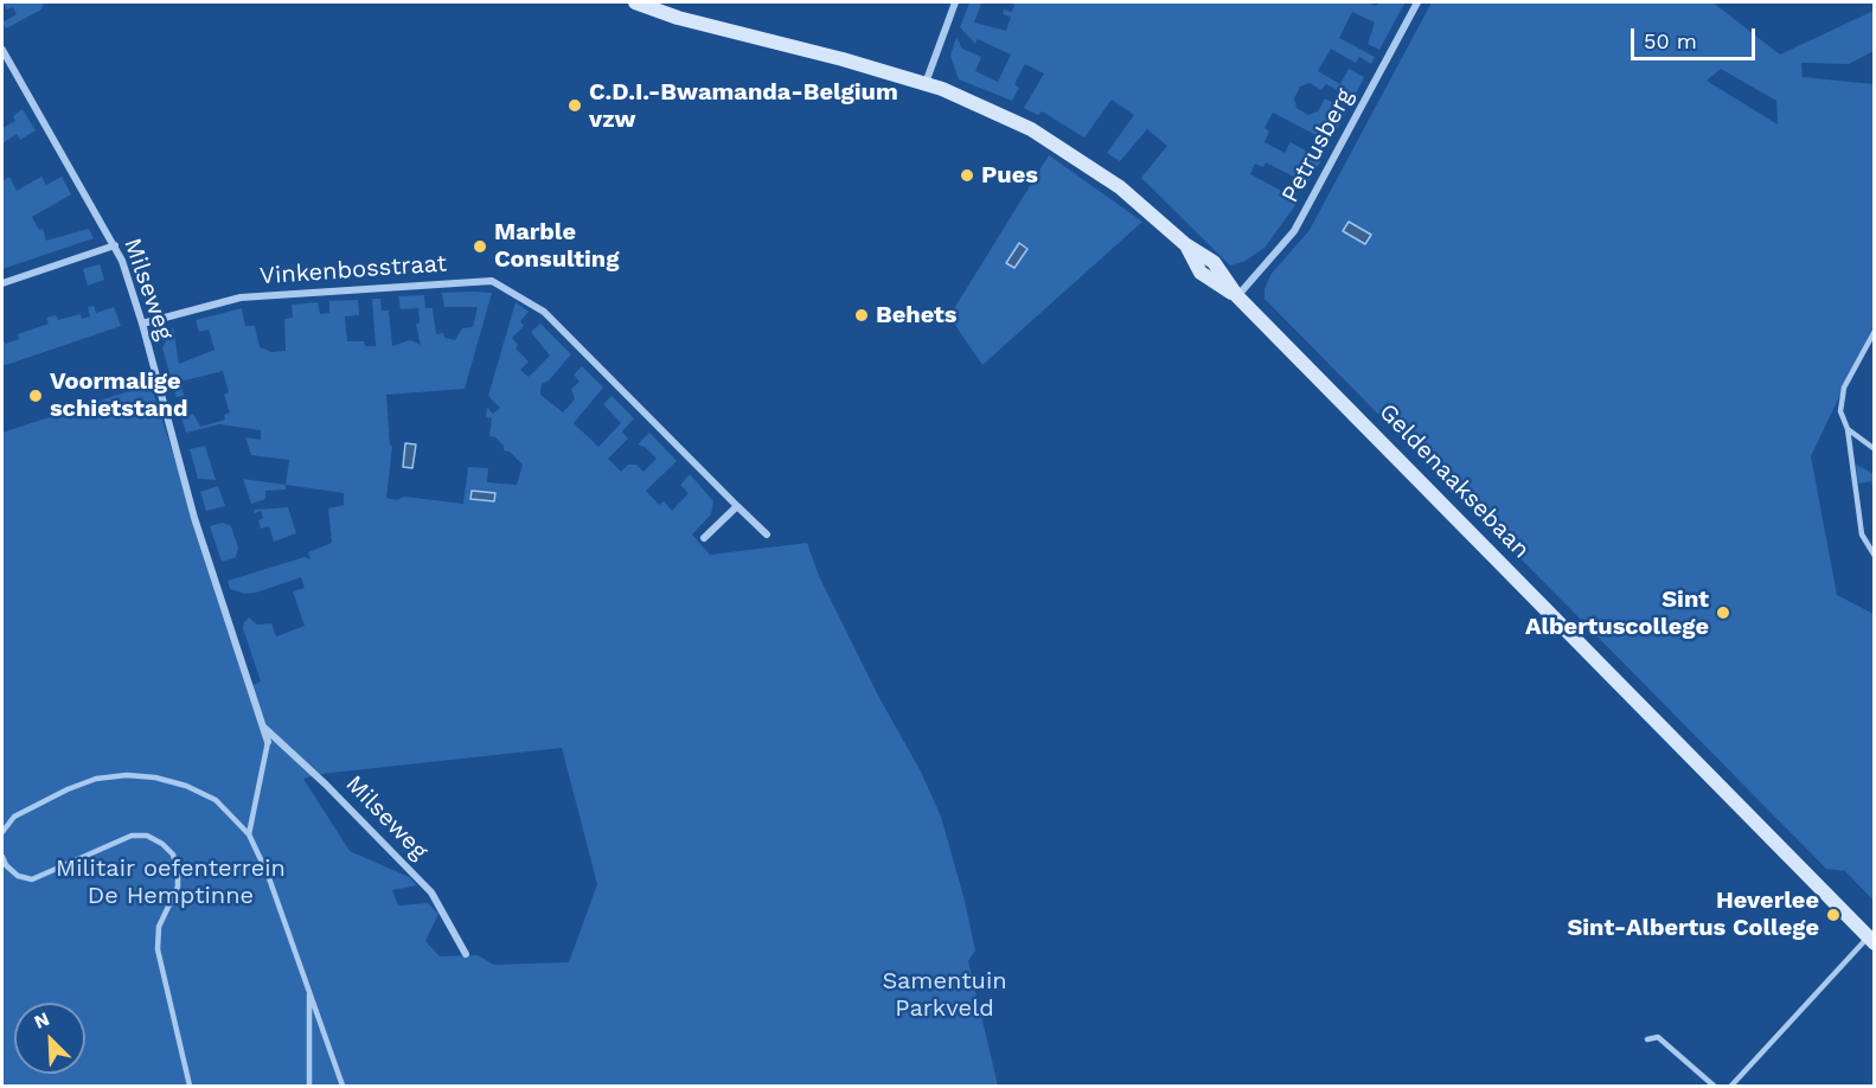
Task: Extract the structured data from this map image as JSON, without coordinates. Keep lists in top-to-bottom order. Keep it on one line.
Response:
{"streets":{"street":["Petrusberg","Vinkenbosstraat","Milseweg","Geldenaaksebaan"]},"crossings":[["Petrusberg","Geldenaaksebaan"],["Vinkenbosstraat","Milseweg"]],"parks":["Militair oefenterrein De Hemptinne","Samentuin Parkveld"],"places":["C.D.I.-Bwamanda-Belgium vzw","Pues","Marble Consulting","Behets","Voormalige schietstand","Sint Albertuscollege","Heverlee Sint-Albertus College"],"scale_bar":"50 m","north":"top left"}
